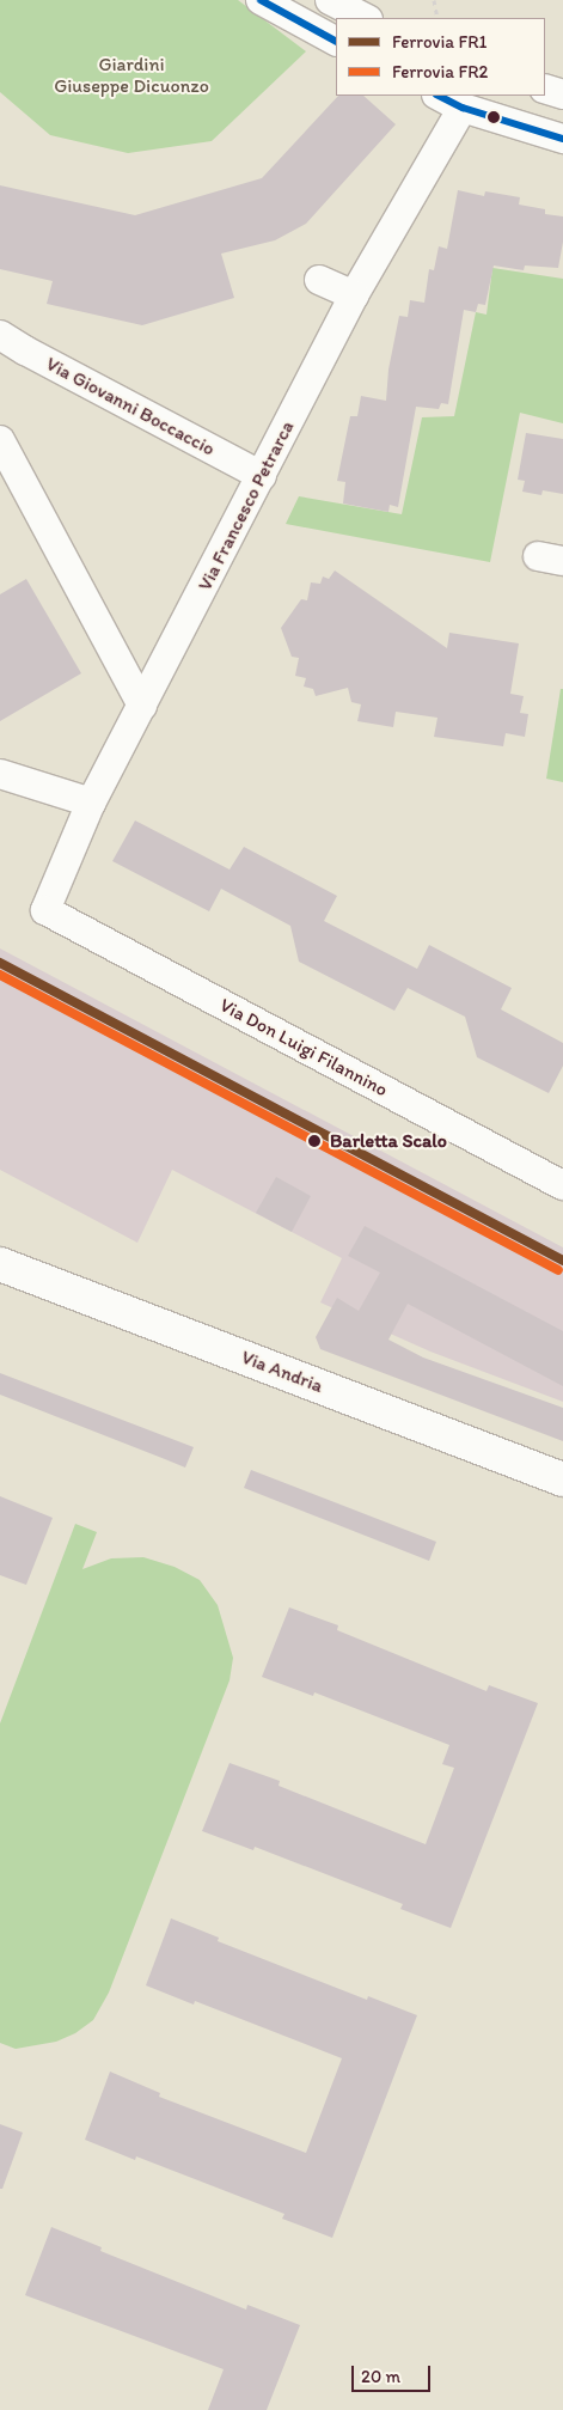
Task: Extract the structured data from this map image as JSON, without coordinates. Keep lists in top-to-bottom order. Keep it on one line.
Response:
{"streets":{"main road":["Via Andria"],"street":["Via Giovanni Boccaccio","Via Francesco Petrarca","Via Don Luigi Filannino"]},"crossings":[["Via Giovanni Boccaccio","Via Francesco Petrarca"],["Via Francesco Petrarca","Via Don Luigi Filannino"]],"parks":["Giardini Giuseppe Dicuonzo"],"places":["Barletta Scalo"],"lines":["rail line FR1","rail line FR2"],"legend":["Ferrovia FR1","Ferrovia FR2"],"scale_bar":"20 m"}
